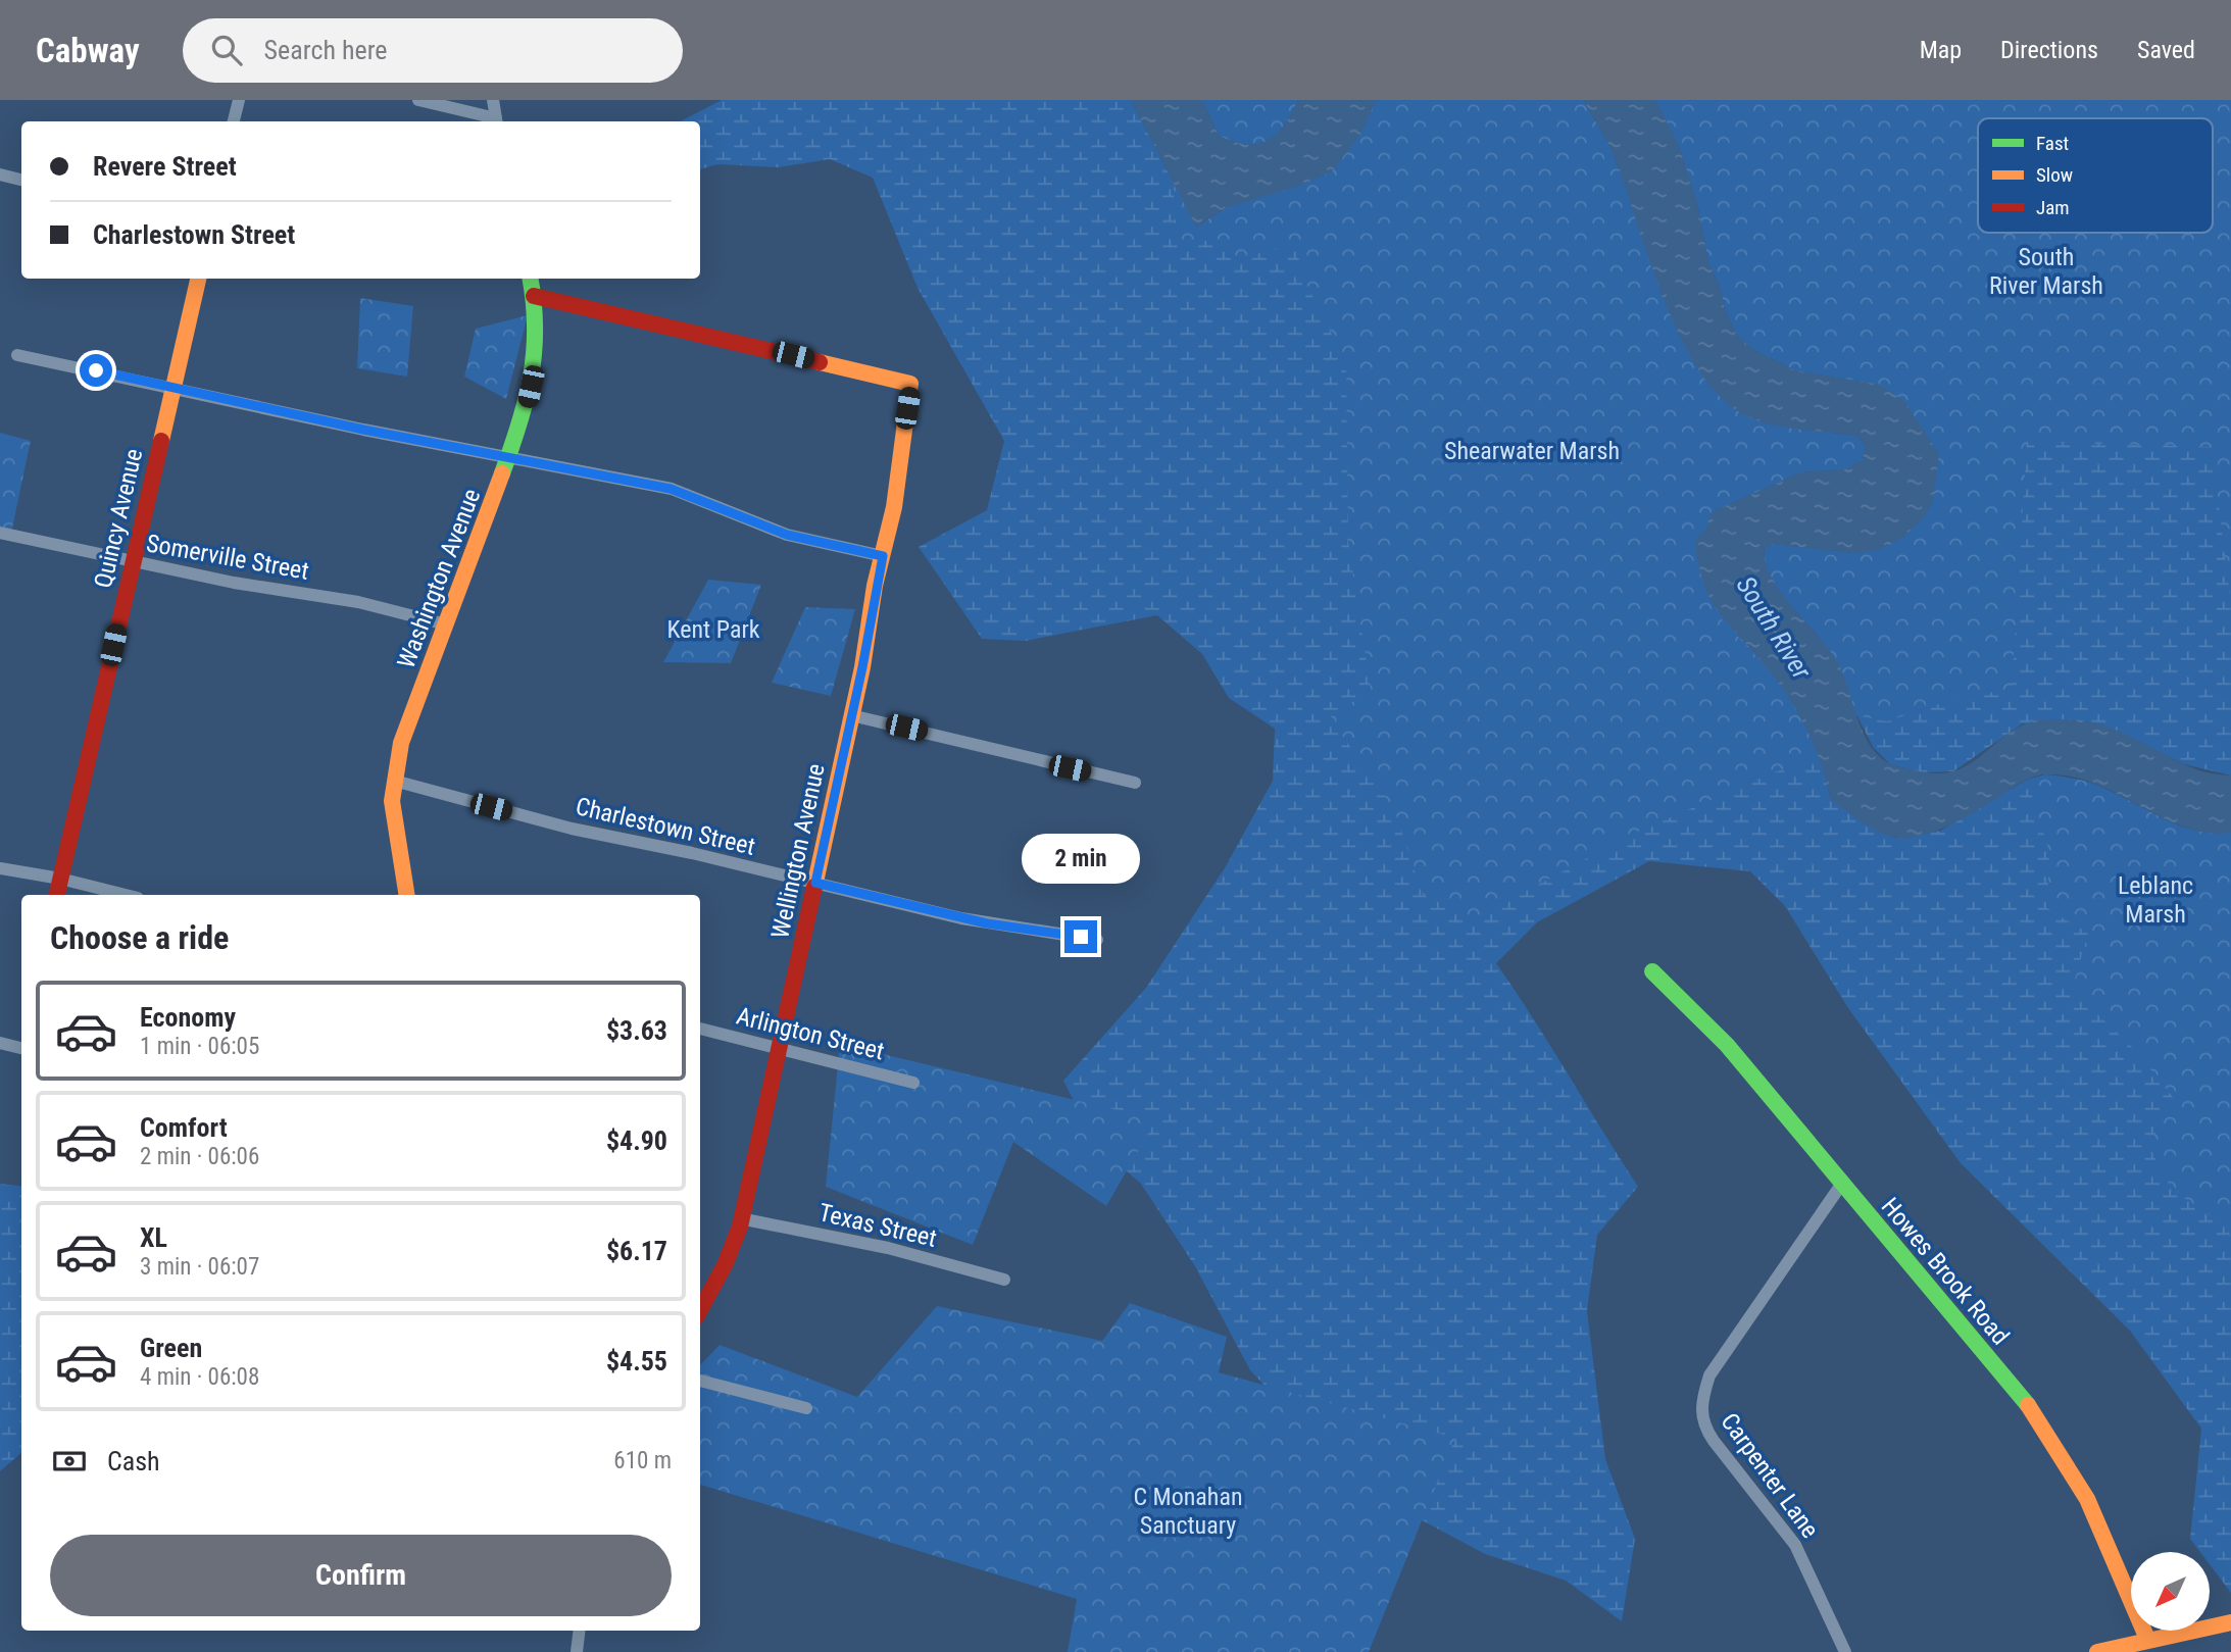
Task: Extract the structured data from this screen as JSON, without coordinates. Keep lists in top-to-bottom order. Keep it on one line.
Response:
{"streets":{"street":["Quincy Avenue","Somerville Street","Washington Avenue","Charlestown Street","Wellington Avenue","Arlington Street","Texas Street","Howes Brook Road","Carpenter Lane"]},"crossings":[["Quincy Avenue","Somerville Street"],["Somerville Street","Washington Avenue"],["Washington Avenue","Charlestown Street"],["Washington Avenue","Wellington Avenue"],["Charlestown Street","Wellington Avenue"],["Wellington Avenue","Arlington Street"],["Wellington Avenue","Texas Street"],["Howes Brook Road","Carpenter Lane"]],"water":["South River"],"parks":["South River Marsh","Shearwater Marsh","Kent Park","Leblanc Marsh","C Monahan Sanctuary"],"legend":["Fast","Slow","Jam"],"north":"bottom left","page":{"header":"Cabway","search":"Search here","nav":["Map","Directions","Saved"],"banner":["Revere Street","Charlestown Street"],"bubble":"2 min","heading":"Choose a ride","list":[{"name":"Economy","note":"1 min · 06:05","value":"$3.63"},{"name":"Comfort","note":"2 min · 06:06","value":"$4.90"},{"name":"XL","note":"3 min · 06:07","value":"$6.17"},{"name":"Green","note":"4 min · 06:08","value":"$4.55"}],"pay":["Cash","610 m"],"buttons":"Confirm"}}
